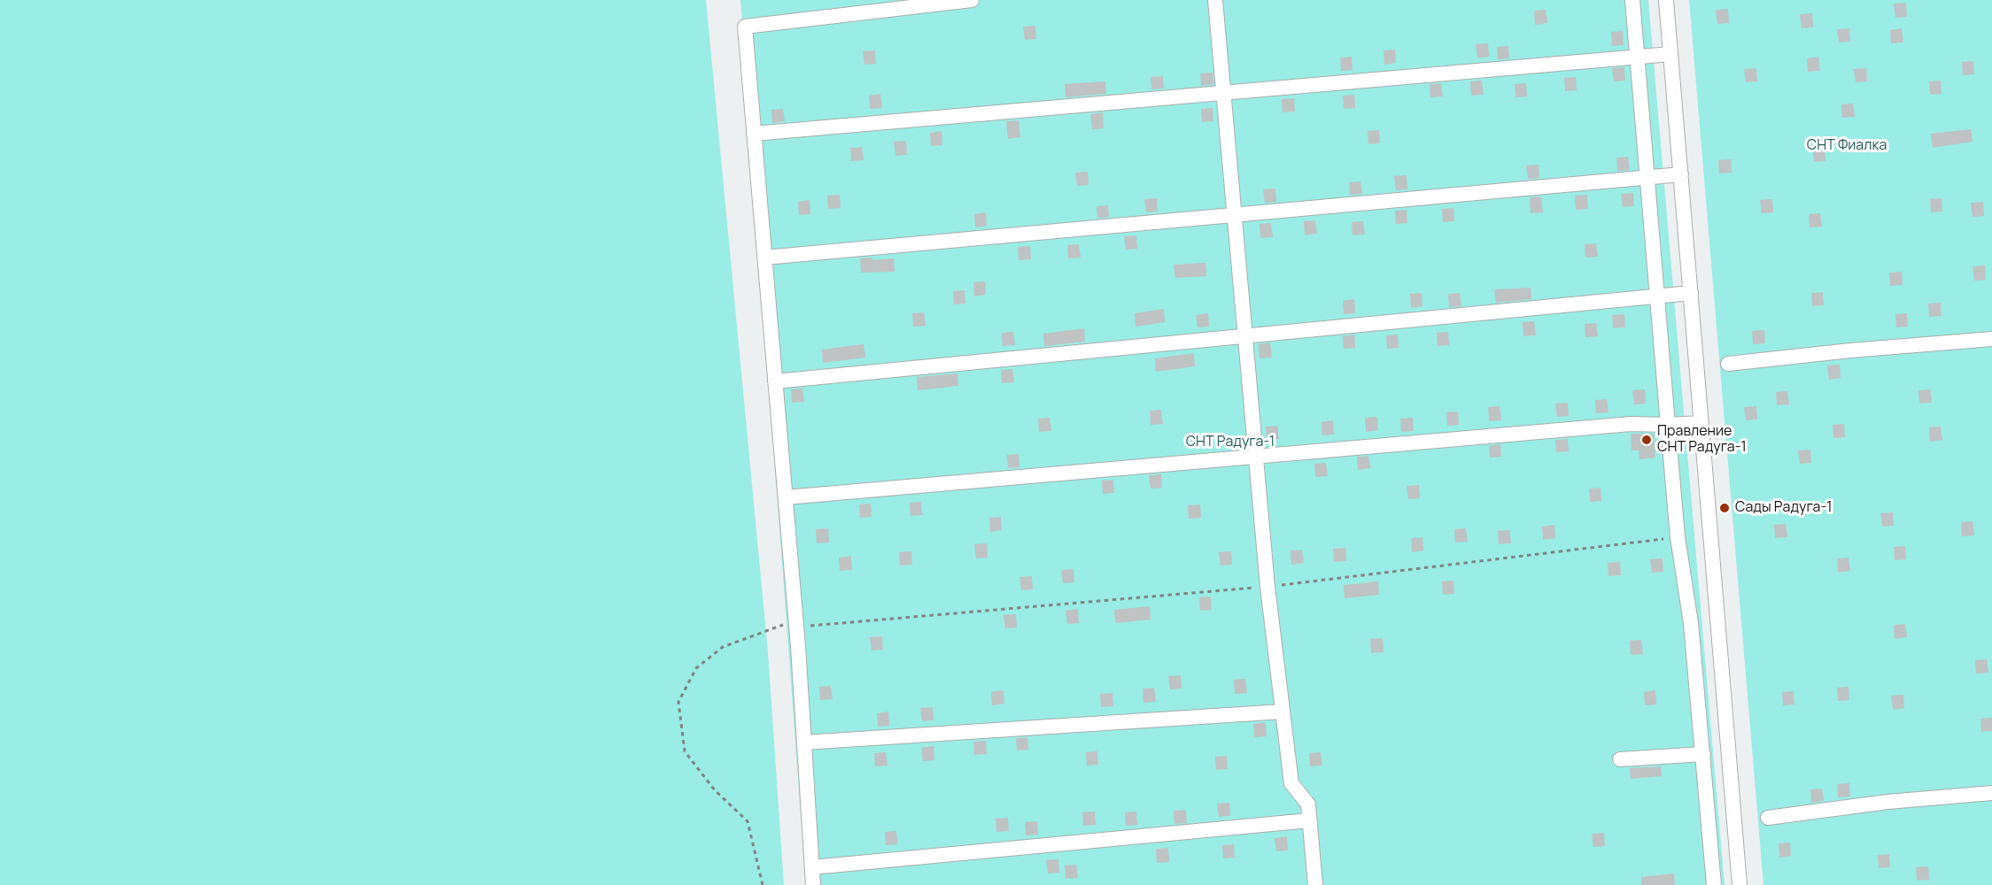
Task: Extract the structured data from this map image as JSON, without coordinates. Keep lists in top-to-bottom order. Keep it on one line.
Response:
{"parks":["СНТ Фиалка","СНТ Радуга-1"],"places":["Правление СНТ Радуга-1","Сады Радуга-1"]}
